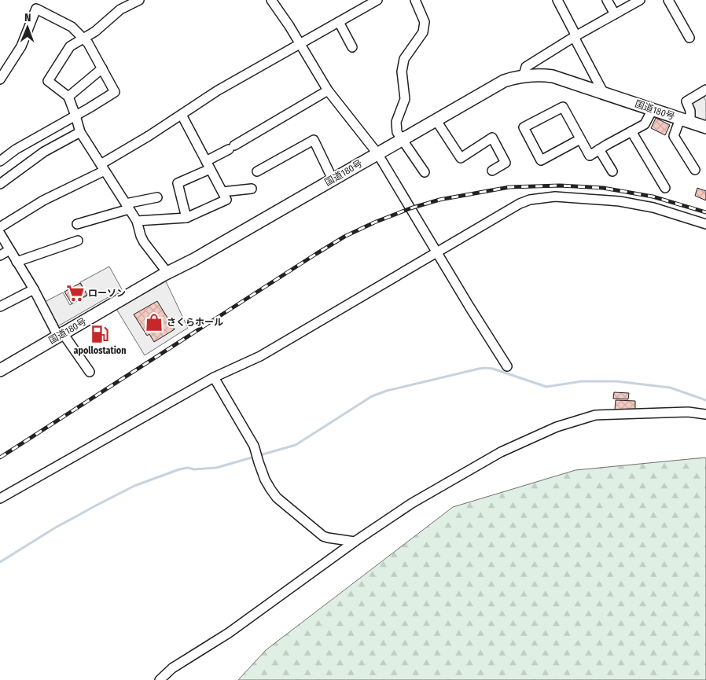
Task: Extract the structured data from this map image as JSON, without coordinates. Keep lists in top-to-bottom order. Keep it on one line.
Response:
{"streets":{"highway":["国道180号"]},"places":{"supermarket":["ローソン"],"shop":["さくらホール"],"fuel station":["apollostation"]},"north":"top"}
